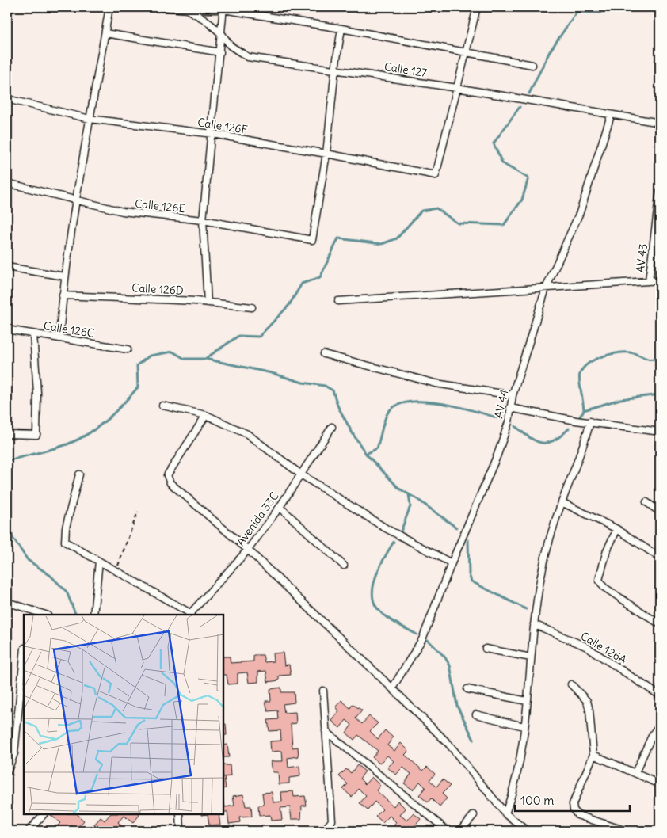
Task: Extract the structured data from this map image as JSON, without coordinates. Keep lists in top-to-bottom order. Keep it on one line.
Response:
{"streets":{"street":["Calle 127","Calle 126F","Calle 126E","AV 43","Calle 126D","Calle 126C","AV 44","Avenida 33C","Calle 126A"]},"crossings":[["Calle 127","Calle 126F"],["Calle 127","AV 44"],["Calle 126F","Calle 126E"]],"scale_bar":"100 m"}
